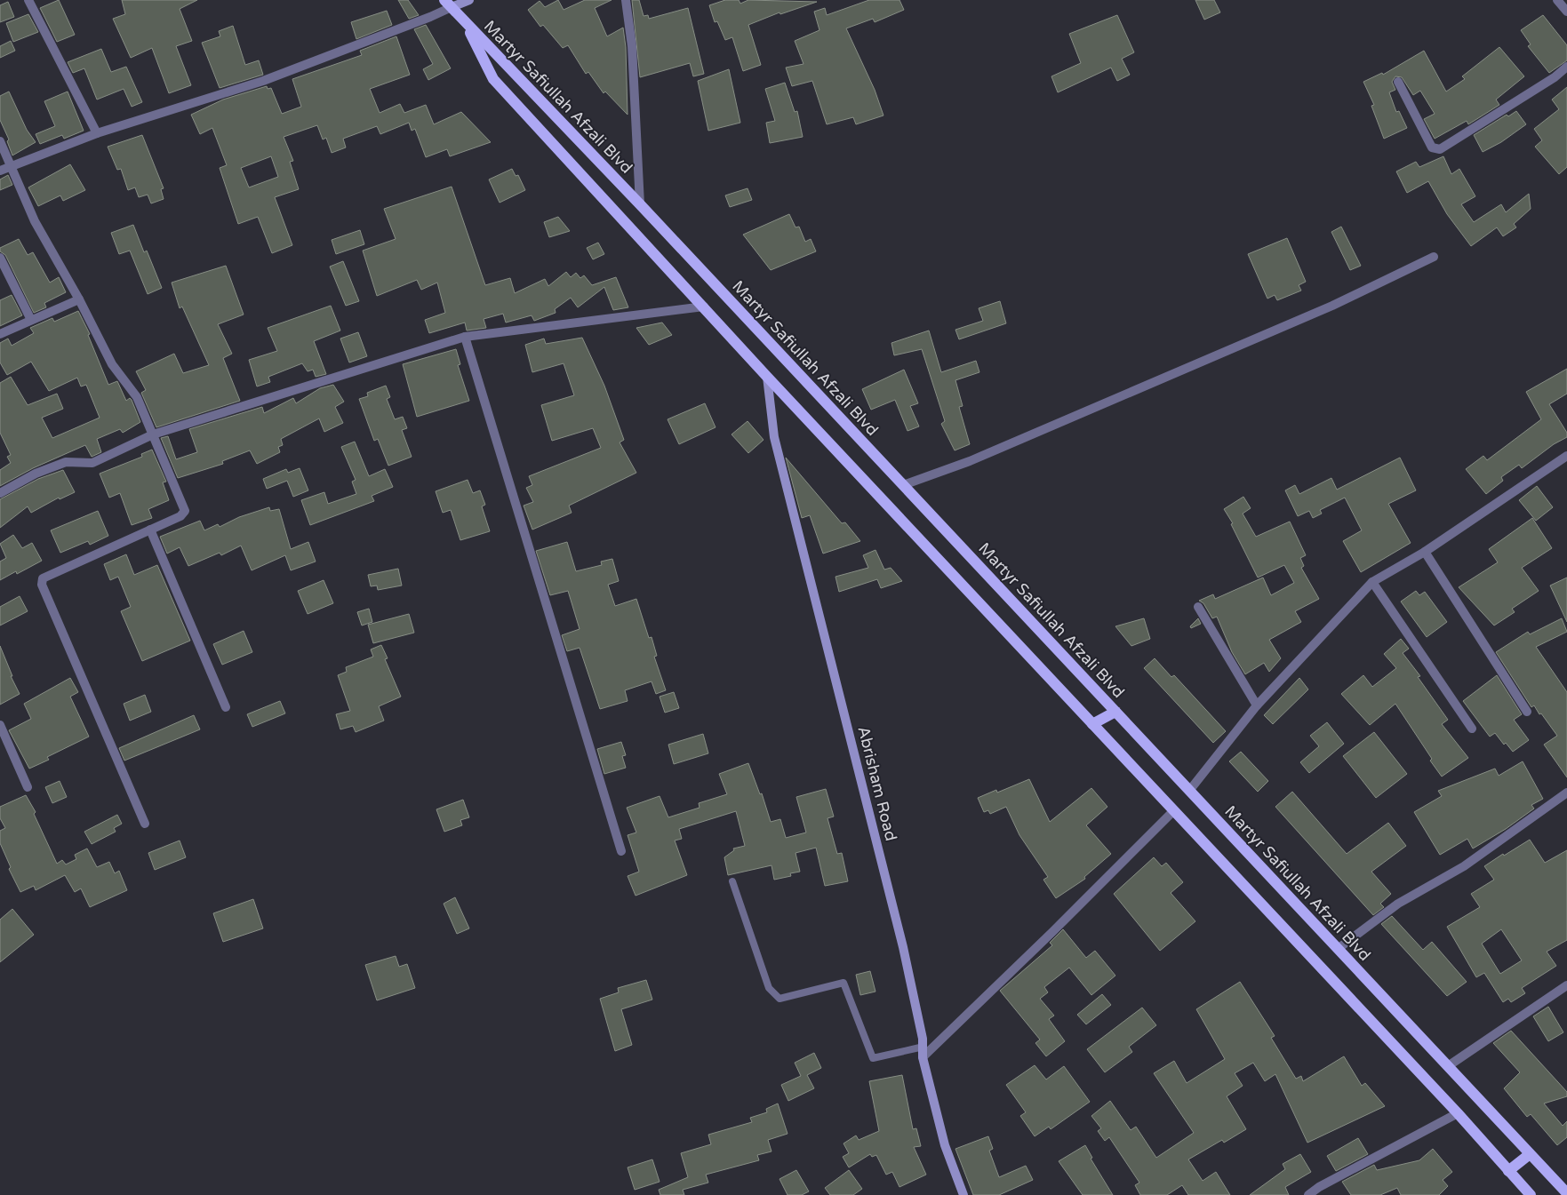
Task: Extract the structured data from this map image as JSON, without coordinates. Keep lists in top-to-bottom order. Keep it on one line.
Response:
{"streets":{"main road":["Martyr Safiullah Afzali Blvd","Abrisham Road"]},"crossings":[["Martyr Safiullah Afzali Blvd","Abrisham Road"]]}
